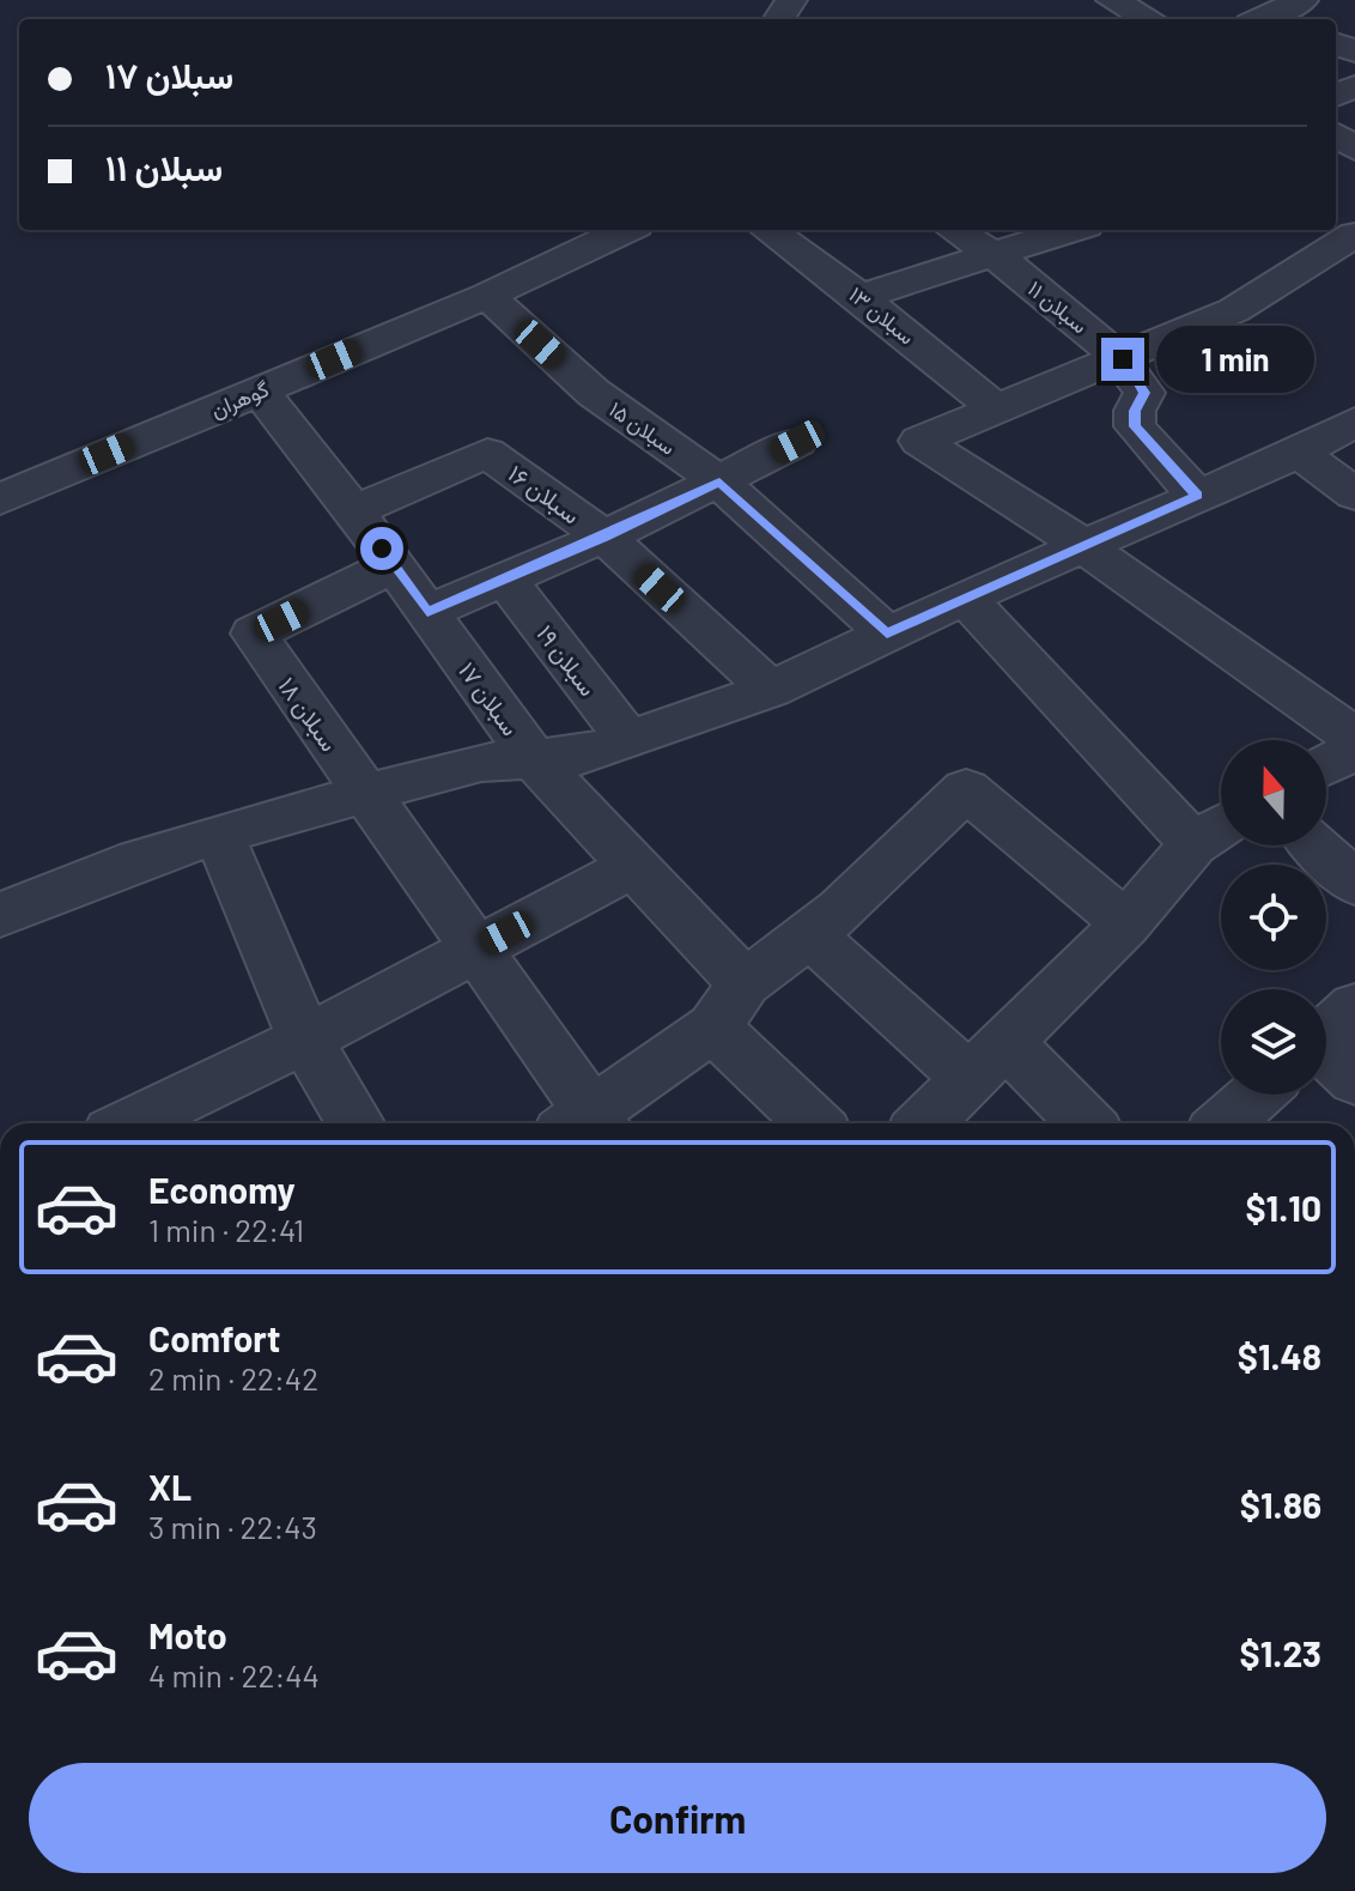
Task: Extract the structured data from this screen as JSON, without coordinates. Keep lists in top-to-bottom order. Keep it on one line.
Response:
{"streets":{"street":["سبلان ۱۱","سبلان ۱۳","گوهران","سبلان ۱۵","سبلان ۱۶","سبلان ۱۹","سبلان ۱۷","سبلان ۱۸"]},"crossings":[["گوهران","سبلان ۱۵"],["گوهران","سبلان ۱۷"],["سبلان ۱۶","سبلان ۱۷"],["سبلان ۱۷","سبلان ۱۸"]],"north":"top","page":{"banner":["سبلان ۱۷","سبلان ۱۱"],"bubble":"1 min","list":[{"name":"Economy","note":"1 min · 22:41","value":"$1.10"},{"name":"Comfort","note":"2 min · 22:42","value":"$1.48"},{"name":"XL","note":"3 min · 22:43","value":"$1.86"},{"name":"Moto","note":"4 min · 22:44","value":"$1.23"}],"buttons":"Confirm"}}
